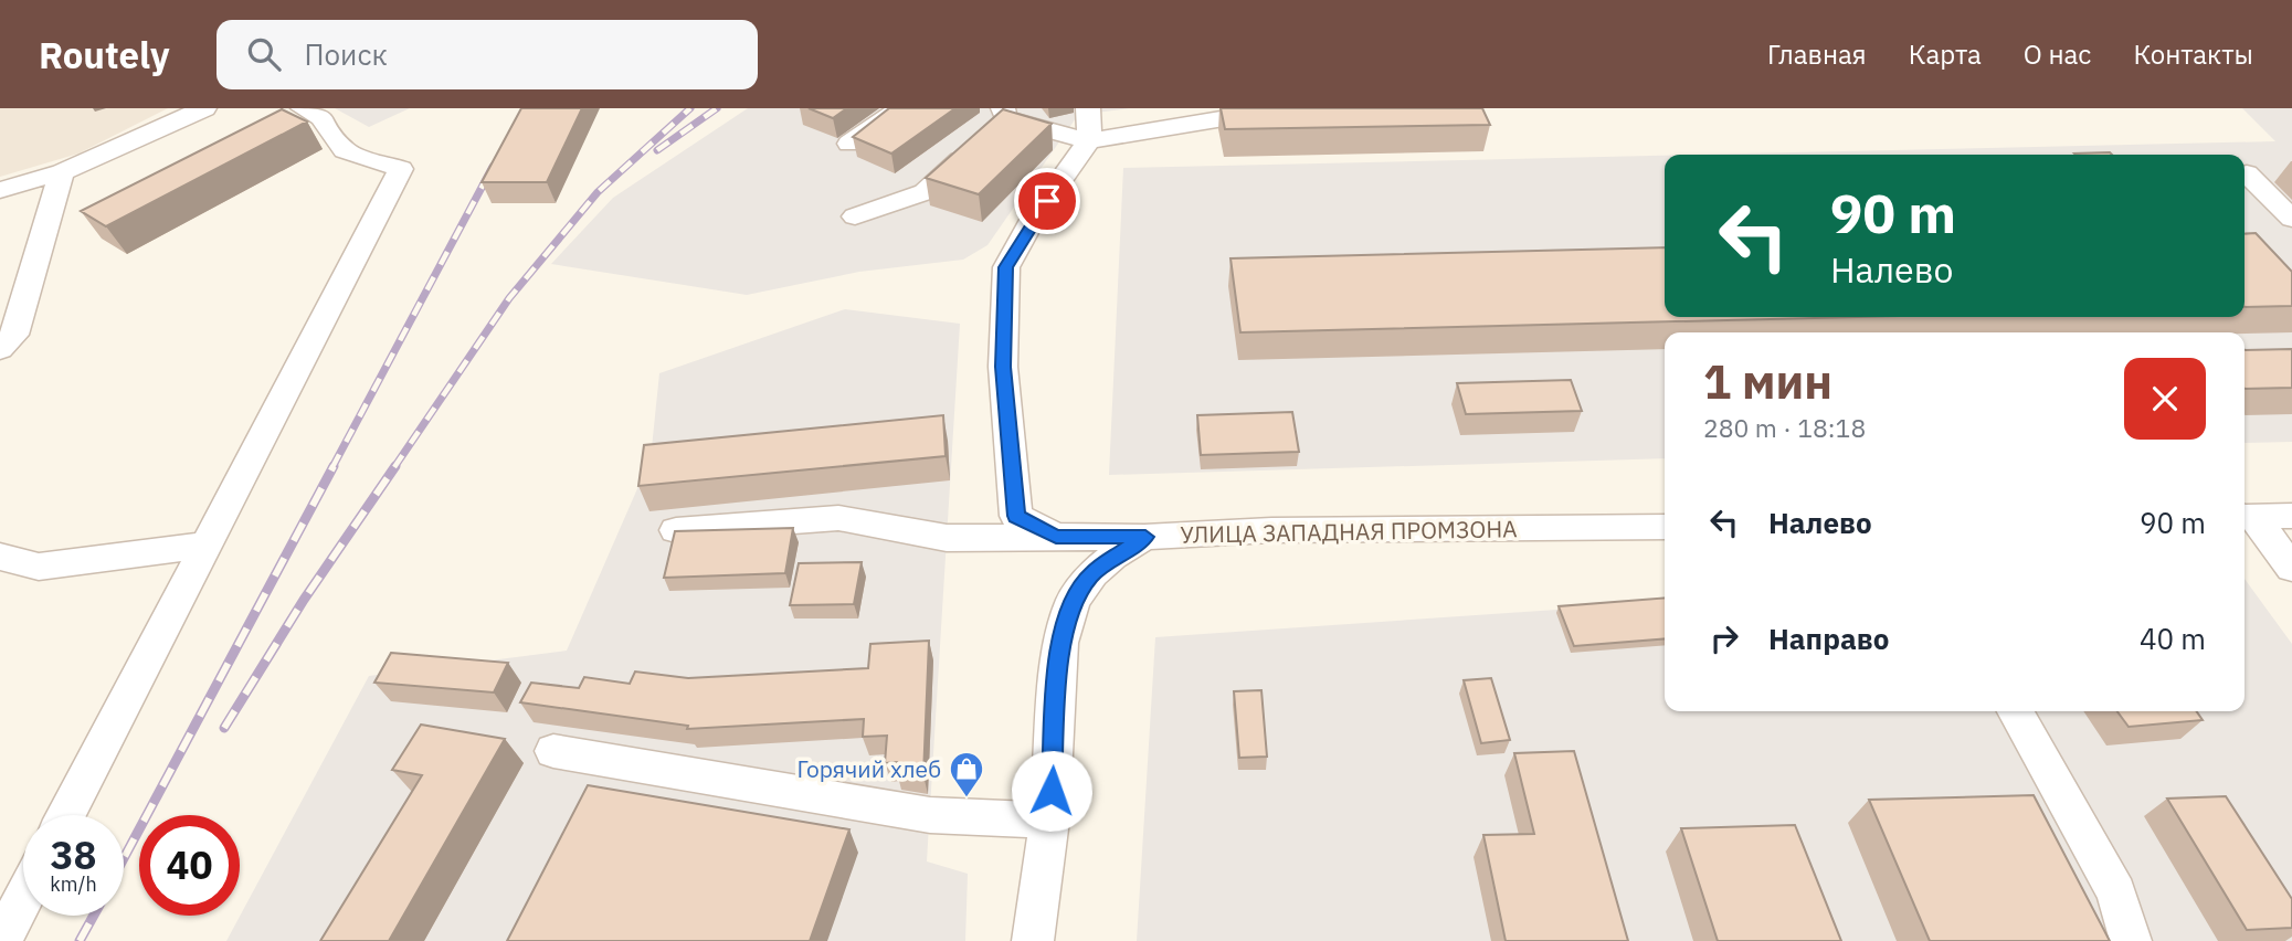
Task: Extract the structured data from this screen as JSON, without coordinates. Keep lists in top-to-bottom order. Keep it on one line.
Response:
{"streets":{"street":["УЛИЦА ЗАПАДНАЯ ПРОМЗОНА"]},"places":{"shop":["Горячий хлеб"]},"page":{"header":"Routely","search":"Поиск","nav":["Главная","Карта","О нас","Контакты"],"turn":["90 m","Налево"],"heading":["1 мин","280 m · 18:18"],"list":[{"name":"Налево","value":"90 m"},{"name":"Направо","value":"40 m"}],"speed":"38 km/h","limit":"40"}}
